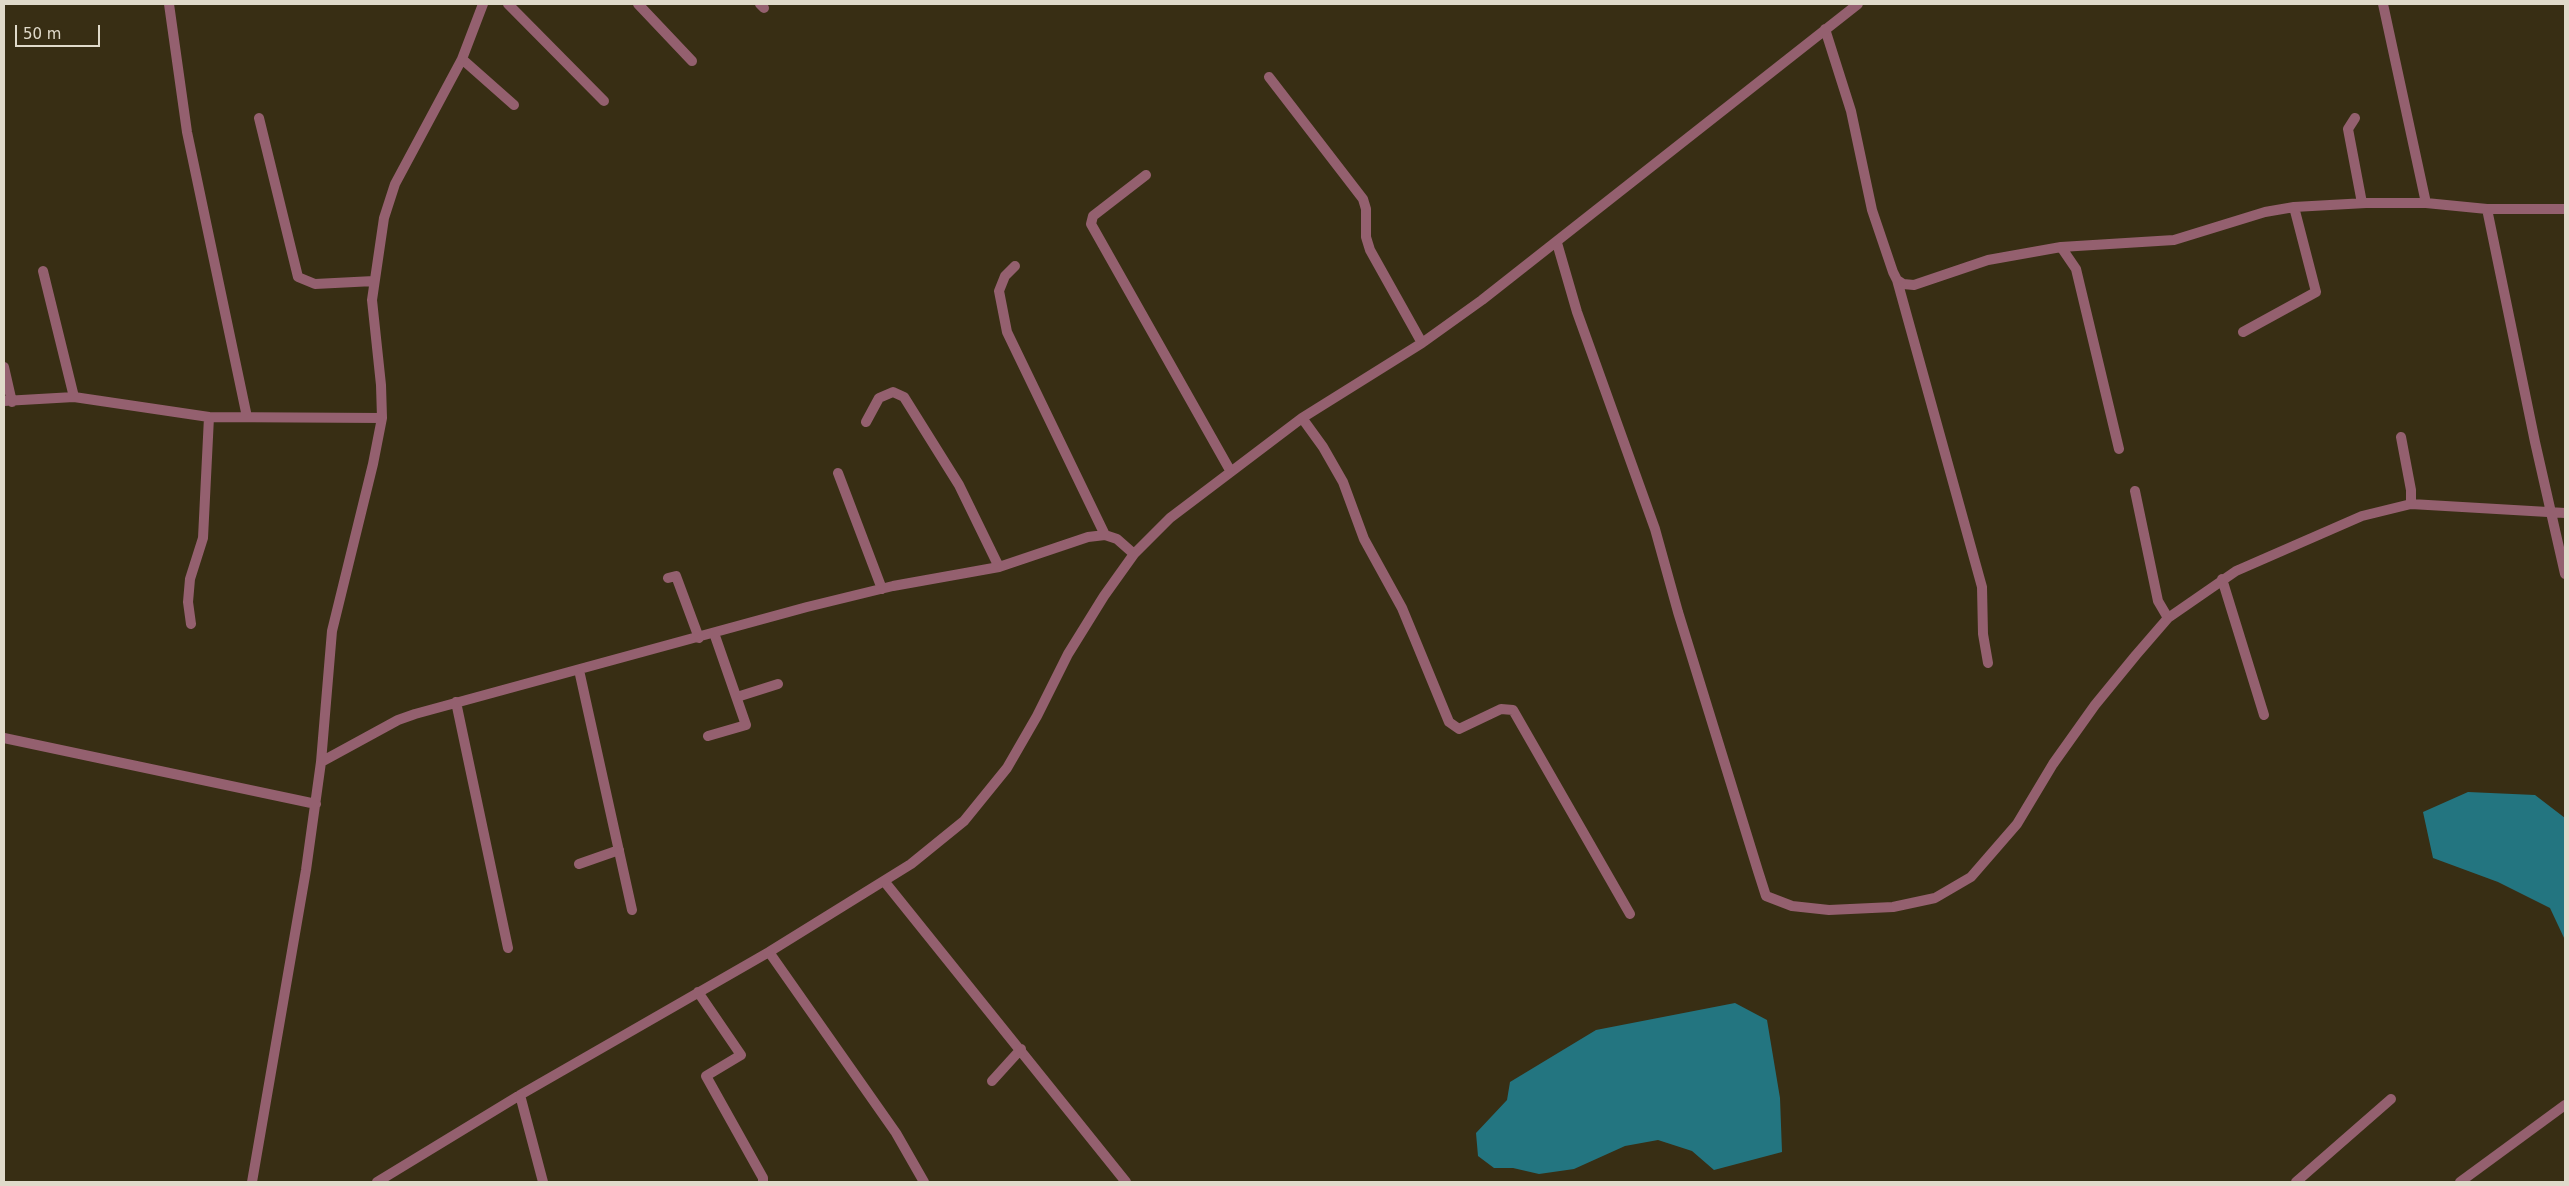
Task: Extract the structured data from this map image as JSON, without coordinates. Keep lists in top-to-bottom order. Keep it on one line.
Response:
{"scale_bar":"50 m"}
